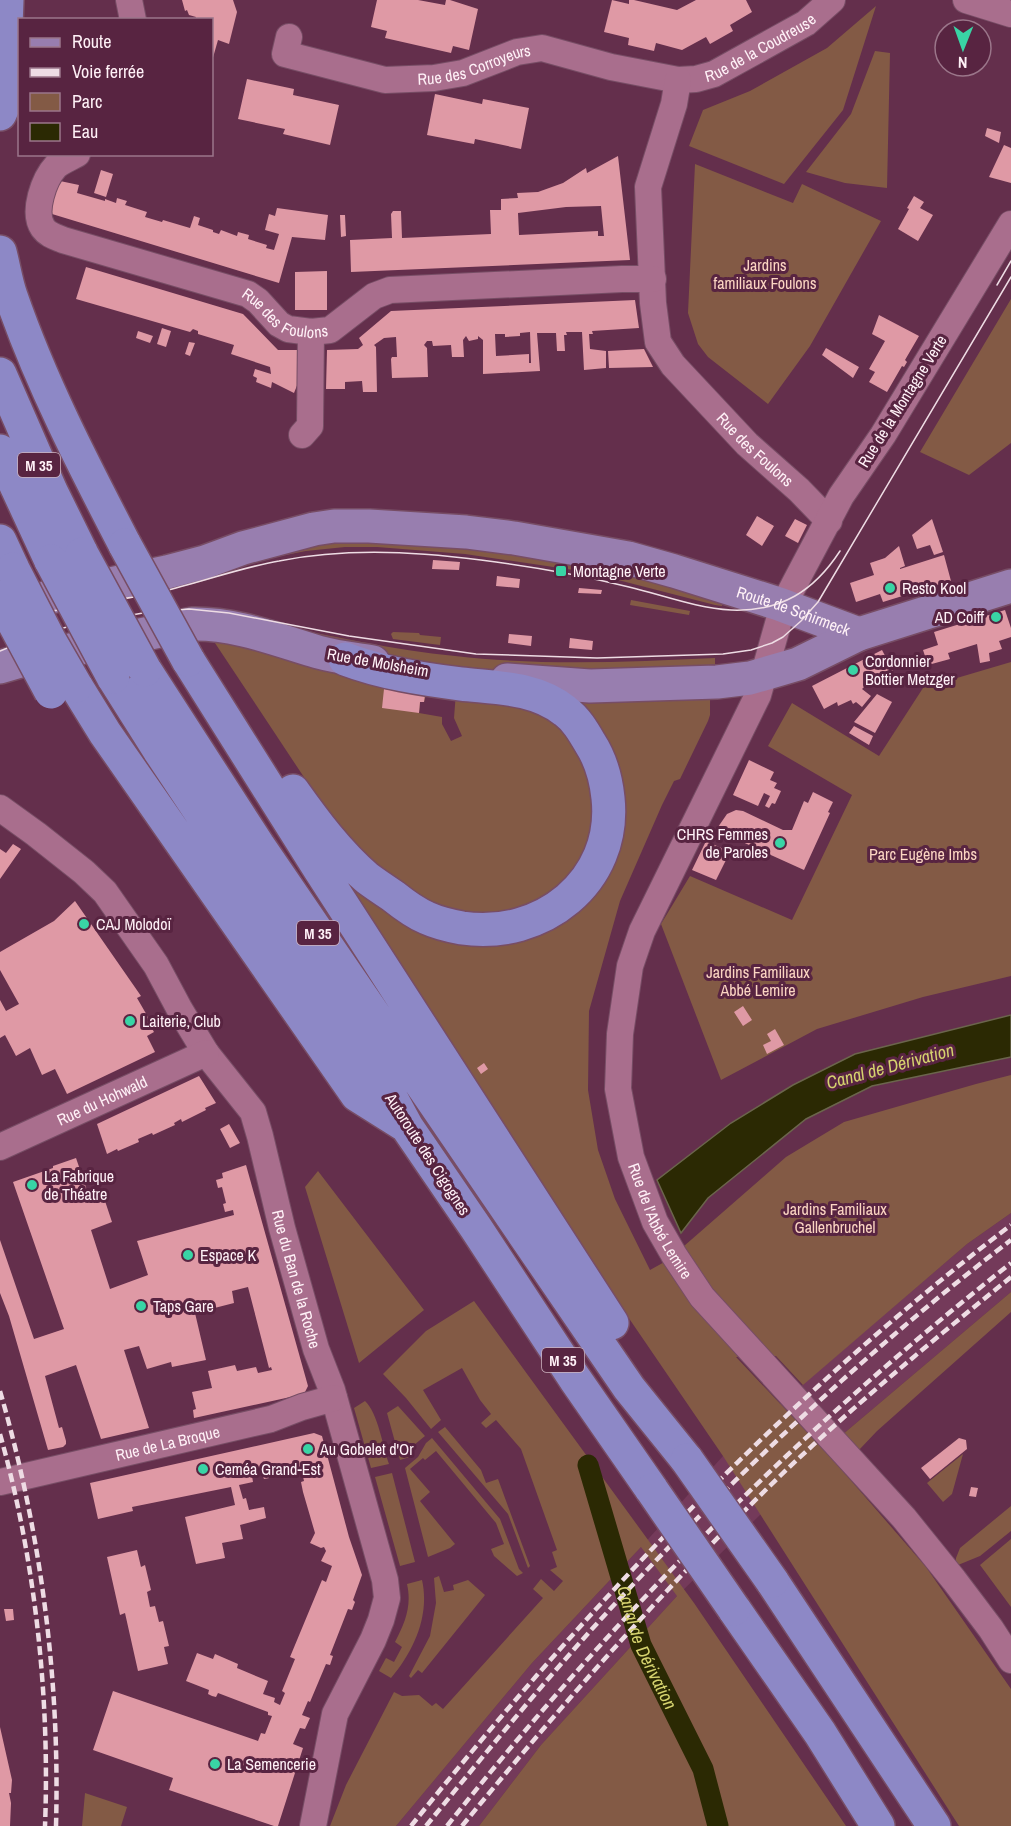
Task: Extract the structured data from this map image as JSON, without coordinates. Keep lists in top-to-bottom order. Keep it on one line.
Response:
{"streets":{"highway":["M 35","Autoroute des Cigognes"],"main road":["Route de Schirmeck","Rue de Molsheim"],"street":["Rue de la Coudreuse","Rue des Corroyeurs","Rue des Foulons","Rue de la Montagne Verte","Rue du Hohwald","Rue de l'Abbé Lemire","Rue du Ban de la Roche","Rue de La Broque"]},"crossings":[["Rue de la Coudreuse","Rue des Corroyeurs"],["Rue de la Coudreuse","Rue des Foulons"],["Rue des Corroyeurs","Rue des Foulons"],["Rue des Foulons","Rue de la Montagne Verte"],["Rue de la Montagne Verte","Route de Schirmeck"],["Rue de la Montagne Verte","Rue de Molsheim"],["Rue de la Montagne Verte","Rue de l'Abbé Lemire"],["M 35","Autoroute des Cigognes"],["Route de Schirmeck","Rue de Molsheim"],["Route de Schirmeck","Rue de l'Abbé Lemire"],["Rue de Molsheim","Rue de l'Abbé Lemire"],["Rue du Hohwald","Rue du Ban de la Roche"],["Rue du Ban de la Roche","Rue de La Broque"]],"water":["Canal de Dérivation"],"parks":["Jardins familiaux Foulons","Parc Eugène Imbs","Jardins Familiaux Abbé Lemire","Jardins Familiaux Gallenbruchel"],"places":{"transit":["Montagne Verte"],"other":["Resto Kool","AD Coiff","Cordonnier Bottier Metzger","CHRS Femmes de Paroles","CAJ Molodoï","Laiterie, Club","La Fabrique de Théatre","Espace K","Taps Gare","Au Gobelet d'Or","Ceméa Grand-Est","La Semencerie"]},"legend":["Route","Voie ferrée","Parc","Eau"],"north":"bottom"}
